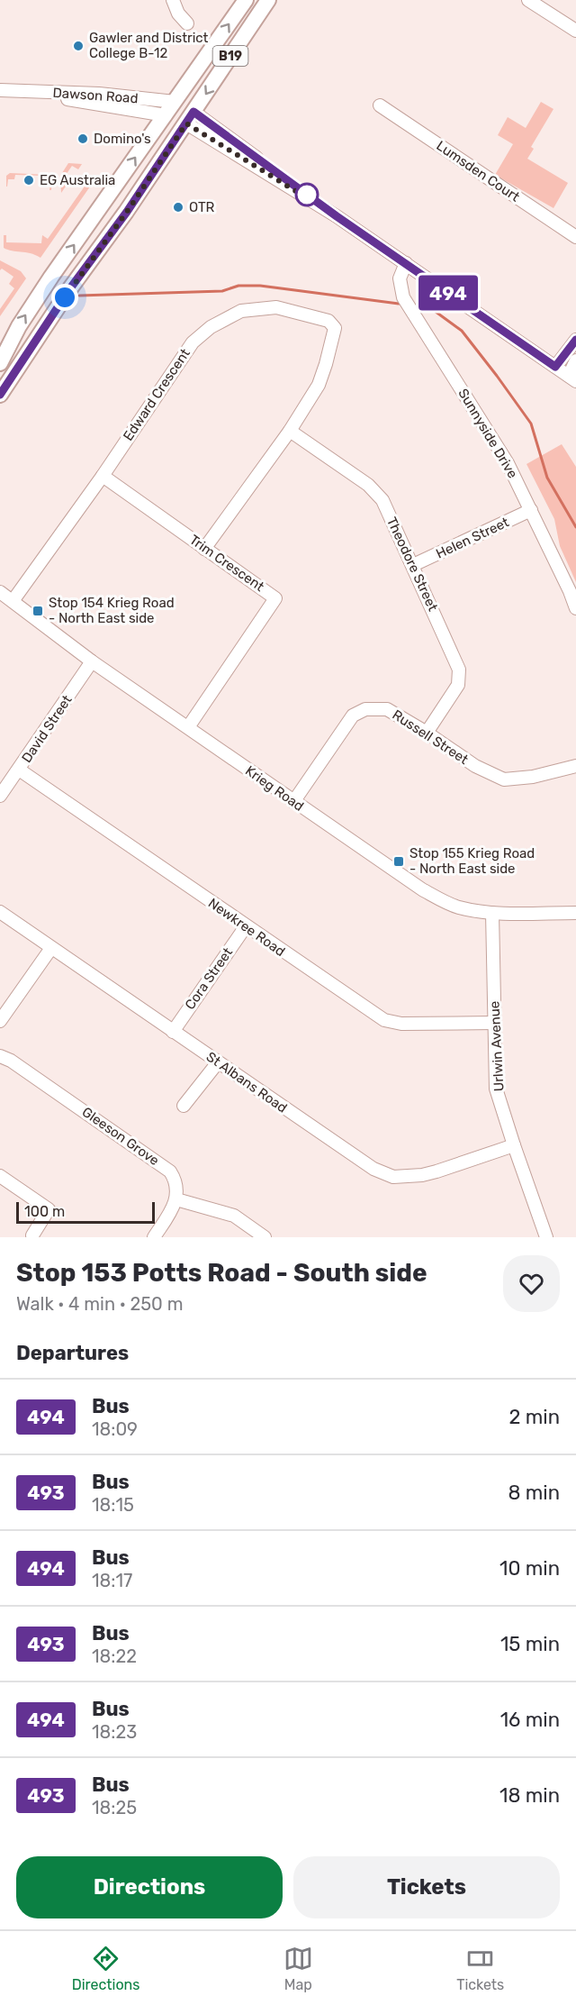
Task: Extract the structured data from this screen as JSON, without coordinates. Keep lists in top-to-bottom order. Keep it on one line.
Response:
{"streets":{"main road":["B19"],"street":["Dawson Road","Lumsden Court","Edward Crescent","Sunnyside Drive","Helen Street","Trim Crescent","Theodore Street","David Street","Russell Street","Krieg Road","Newkree Road","Cora Street","Urlwin Avenue","St Albans Road","Gleeson Grove"]},"crossings":[["B19","Dawson Road"],["Edward Crescent","Trim Crescent"],["Edward Crescent","Theodore Street"],["Edward Crescent","Krieg Road"],["Sunnyside Drive","Helen Street"],["Helen Street","Theodore Street"],["Trim Crescent","Krieg Road"],["Theodore Street","Russell Street"],["David Street","Krieg Road"],["David Street","Newkree Road"],["Russell Street","Krieg Road"],["Krieg Road","Urlwin Avenue"],["Newkree Road","Cora Street"],["Newkree Road","Urlwin Avenue"],["Cora Street","St Albans Road"],["Urlwin Avenue","St Albans Road"]],"places":{"other":["Gawler and District College B-12","Domino's","EG Australia","OTR"],"transit":["Stop 154 Krieg Road - North East side","Stop 155 Krieg Road - North East side"]},"lines":["bus line 494"],"scale_bar":"100 m","page":{"on_map":"494","scale":"100 m","heading":[["Stop 153 Potts Road - South side","Walk · 4 min · 250 m"],"Departures"],"list":[{"mark":"494","name":"Bus","note":"18:09","value":"2 min"},{"mark":"493","name":"Bus","note":"18:15","value":"8 min"},{"mark":"494","name":"Bus","note":"18:17","value":"10 min"},{"mark":"493","name":"Bus","note":"18:22","value":"15 min"},{"mark":"494","name":"Bus","note":"18:23","value":"16 min"},{"mark":"493","name":"Bus","note":"18:25","value":"18 min"}],"buttons":["Directions","Tickets"],"tabs":["Directions","Map","Tickets"]}}
